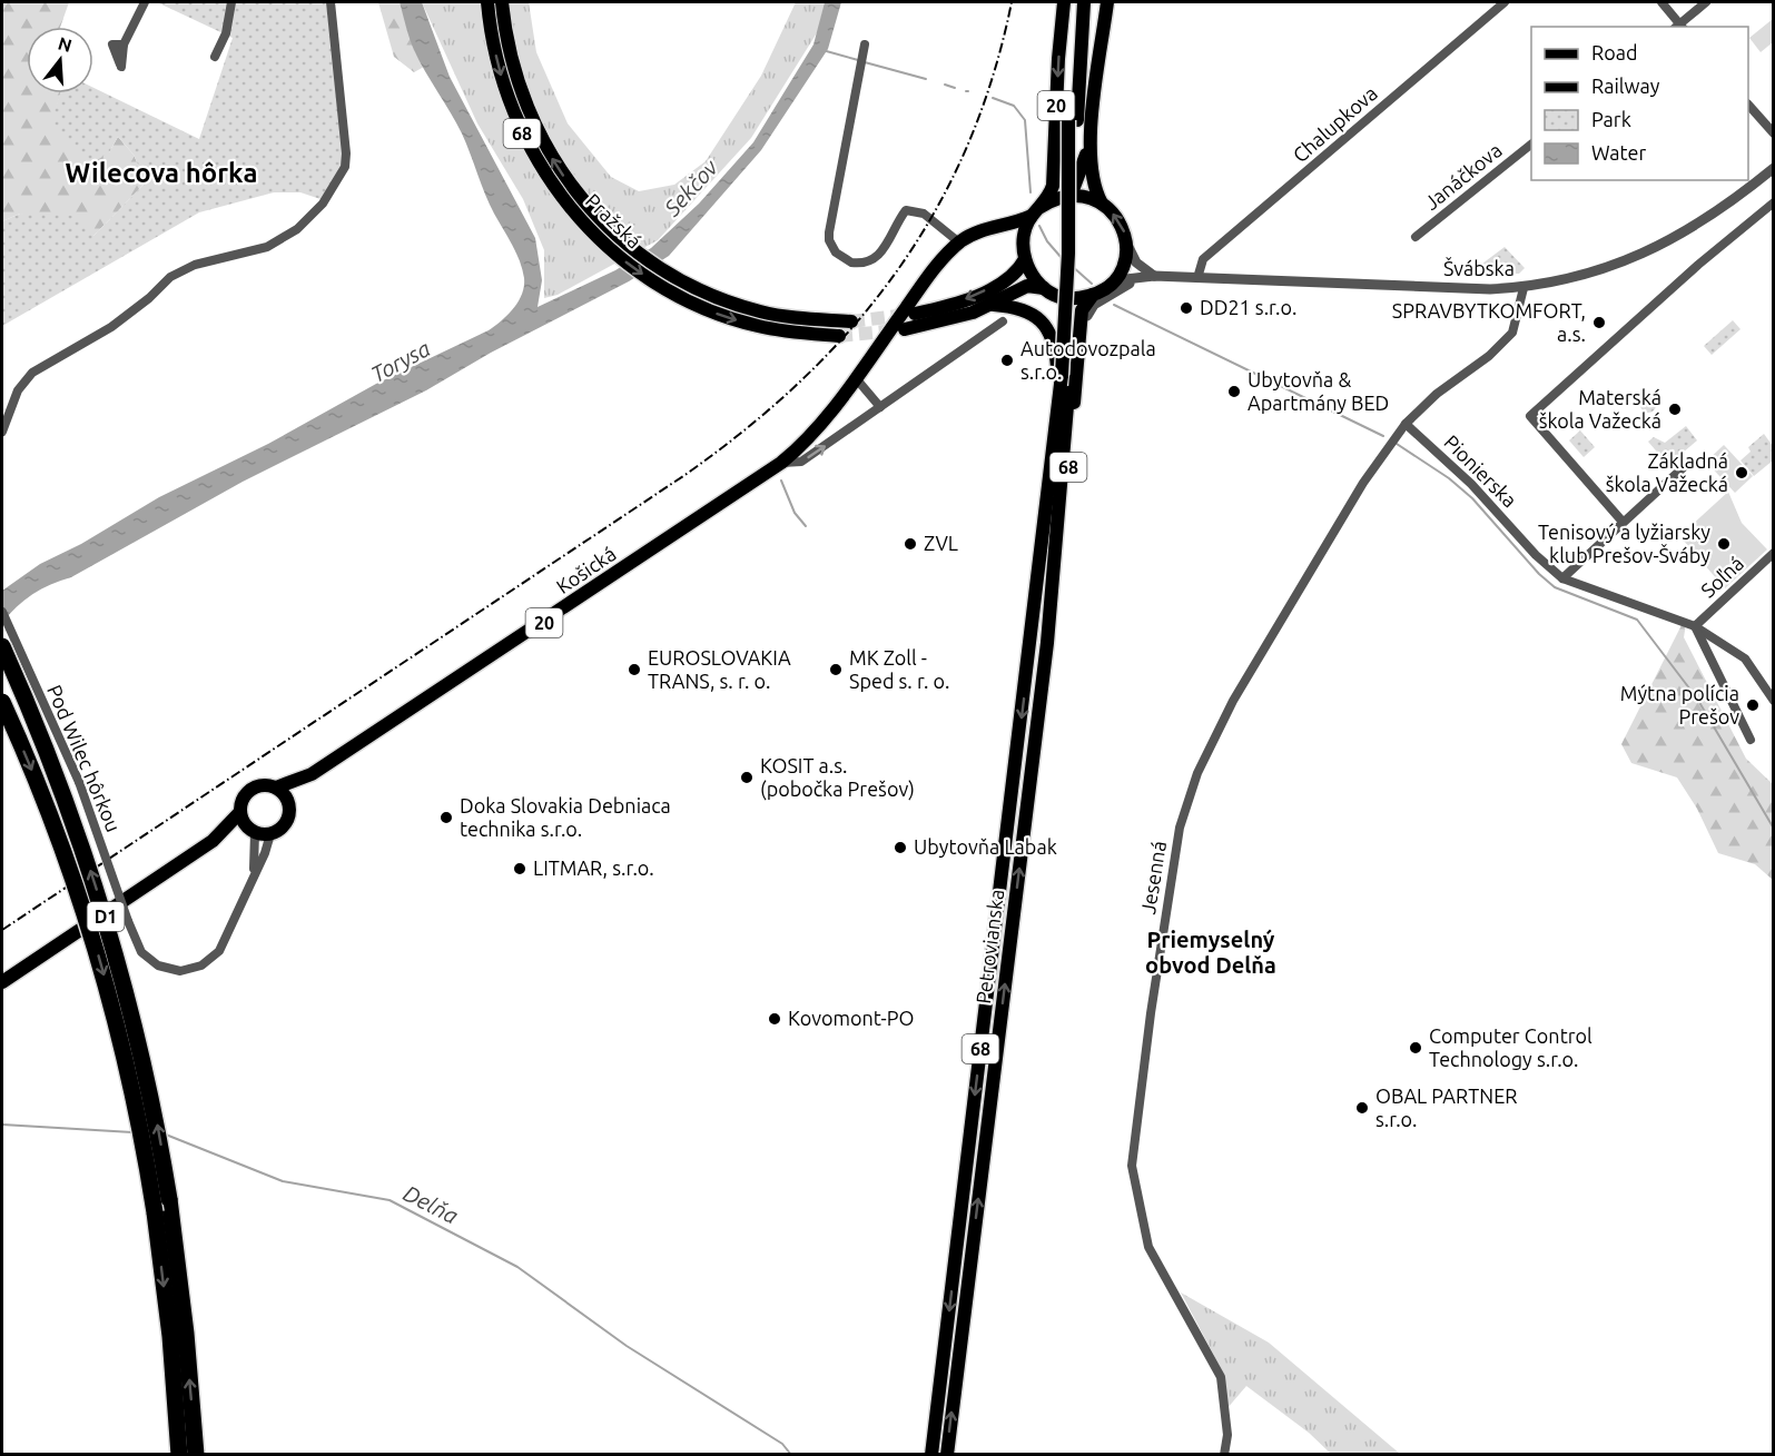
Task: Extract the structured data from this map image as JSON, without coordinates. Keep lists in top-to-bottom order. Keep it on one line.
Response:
{"streets":{"highway":["D1"],"main road":["20","68","Pražská","Košická","Petrovianska"],"street":["Chalupkova","Janáčkova","Švábska","Pionierska","Soľná","Pod Wilec hôrkou","Jesenná"]},"crossings":[["20","68"],["20","Švábska"],["20","Košická"],["Chalupkova","Švábska"],["68","Švábska"],["68","Košická"],["68","Petrovianska"],["Švábska","Košická"],["Pionierska","Soľná"],["Pionierska","Jesenná"]],"districts":["Wilecova hôrka","Priemyselný obvod Delňa"],"water":["Sekčov","Torysa","Delňa"],"places":["DD21 s.r.o.","SPRAVBYTKOMFORT, a.s.","Autodovozpala s.r.o.","Ubytovňa & Apartmány BED","Materská škola Važecká","Základná škola Važecká","ZVL","Tenisový a lyžiarsky klub Prešov-Šváby","EUROSLOVAKIA TRANS, s. r. o.","MK Zoll - Sped s. r. o.","Mýtna polícia Prešov","KOSIT a.s. (pobočka Prešov)","Doka Slovakia Debniaca technika s.r.o.","Ubytovňa Labak","LITMAR, s.r.o.","Kovomont-PO","Computer Control Technology s.r.o.","OBAL PARTNER s.r.o."],"legend":["Road","Railway","Park","Water"],"north":"top"}
